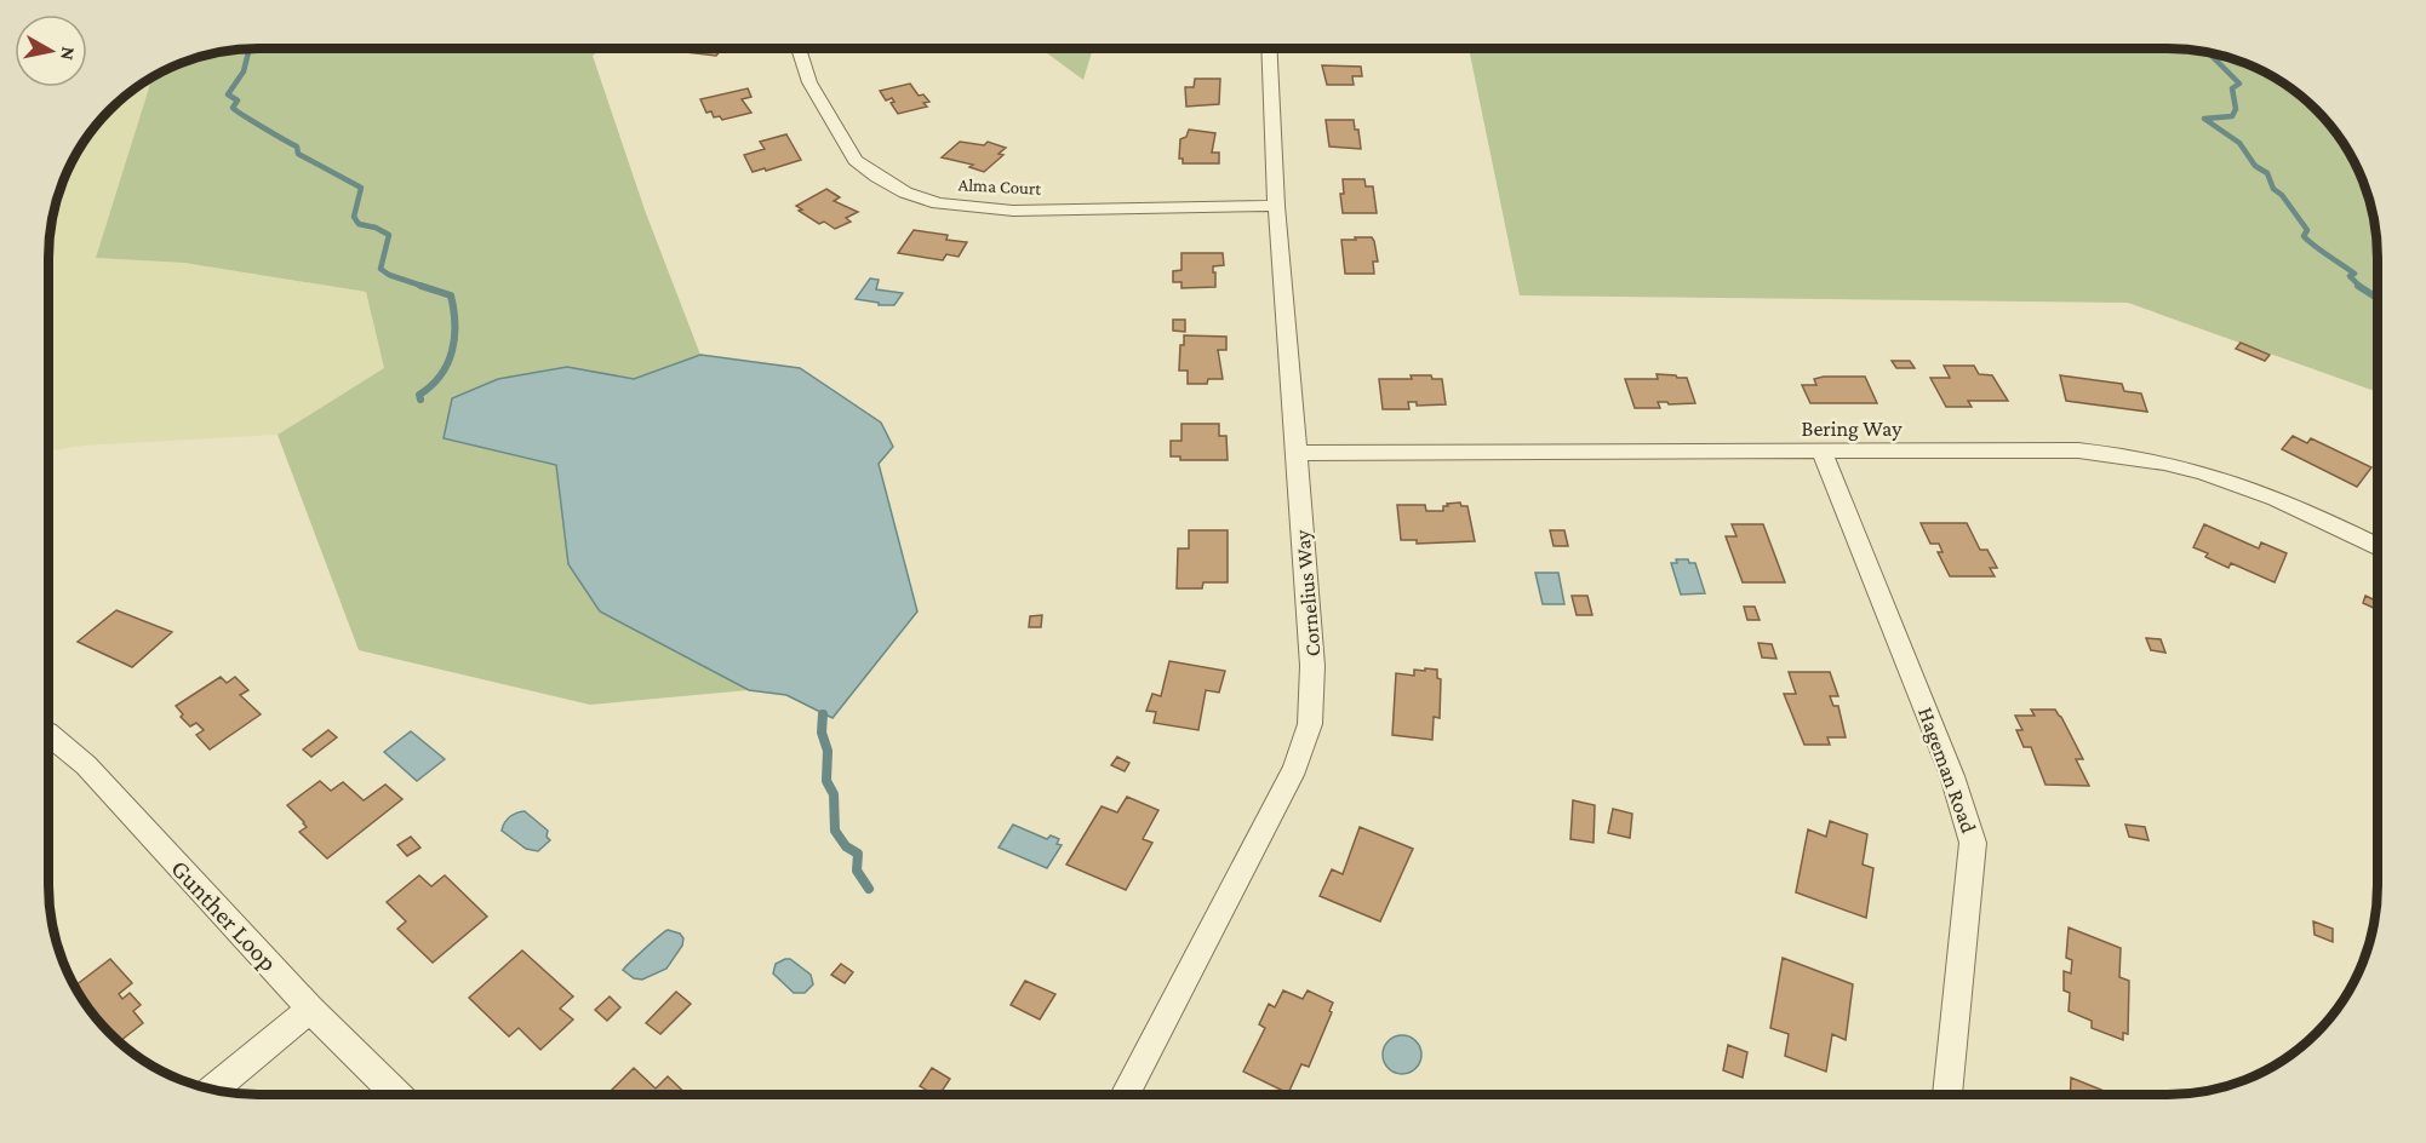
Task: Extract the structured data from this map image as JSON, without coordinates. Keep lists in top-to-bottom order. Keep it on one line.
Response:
{"streets":{"street":["Alma Court","Bering Way","Cornelius Way","Hageman Road","Gunther Loop"]},"crossings":[["Alma Court","Cornelius Way"],["Bering Way","Cornelius Way"],["Bering Way","Hageman Road"]],"north":"right"}
